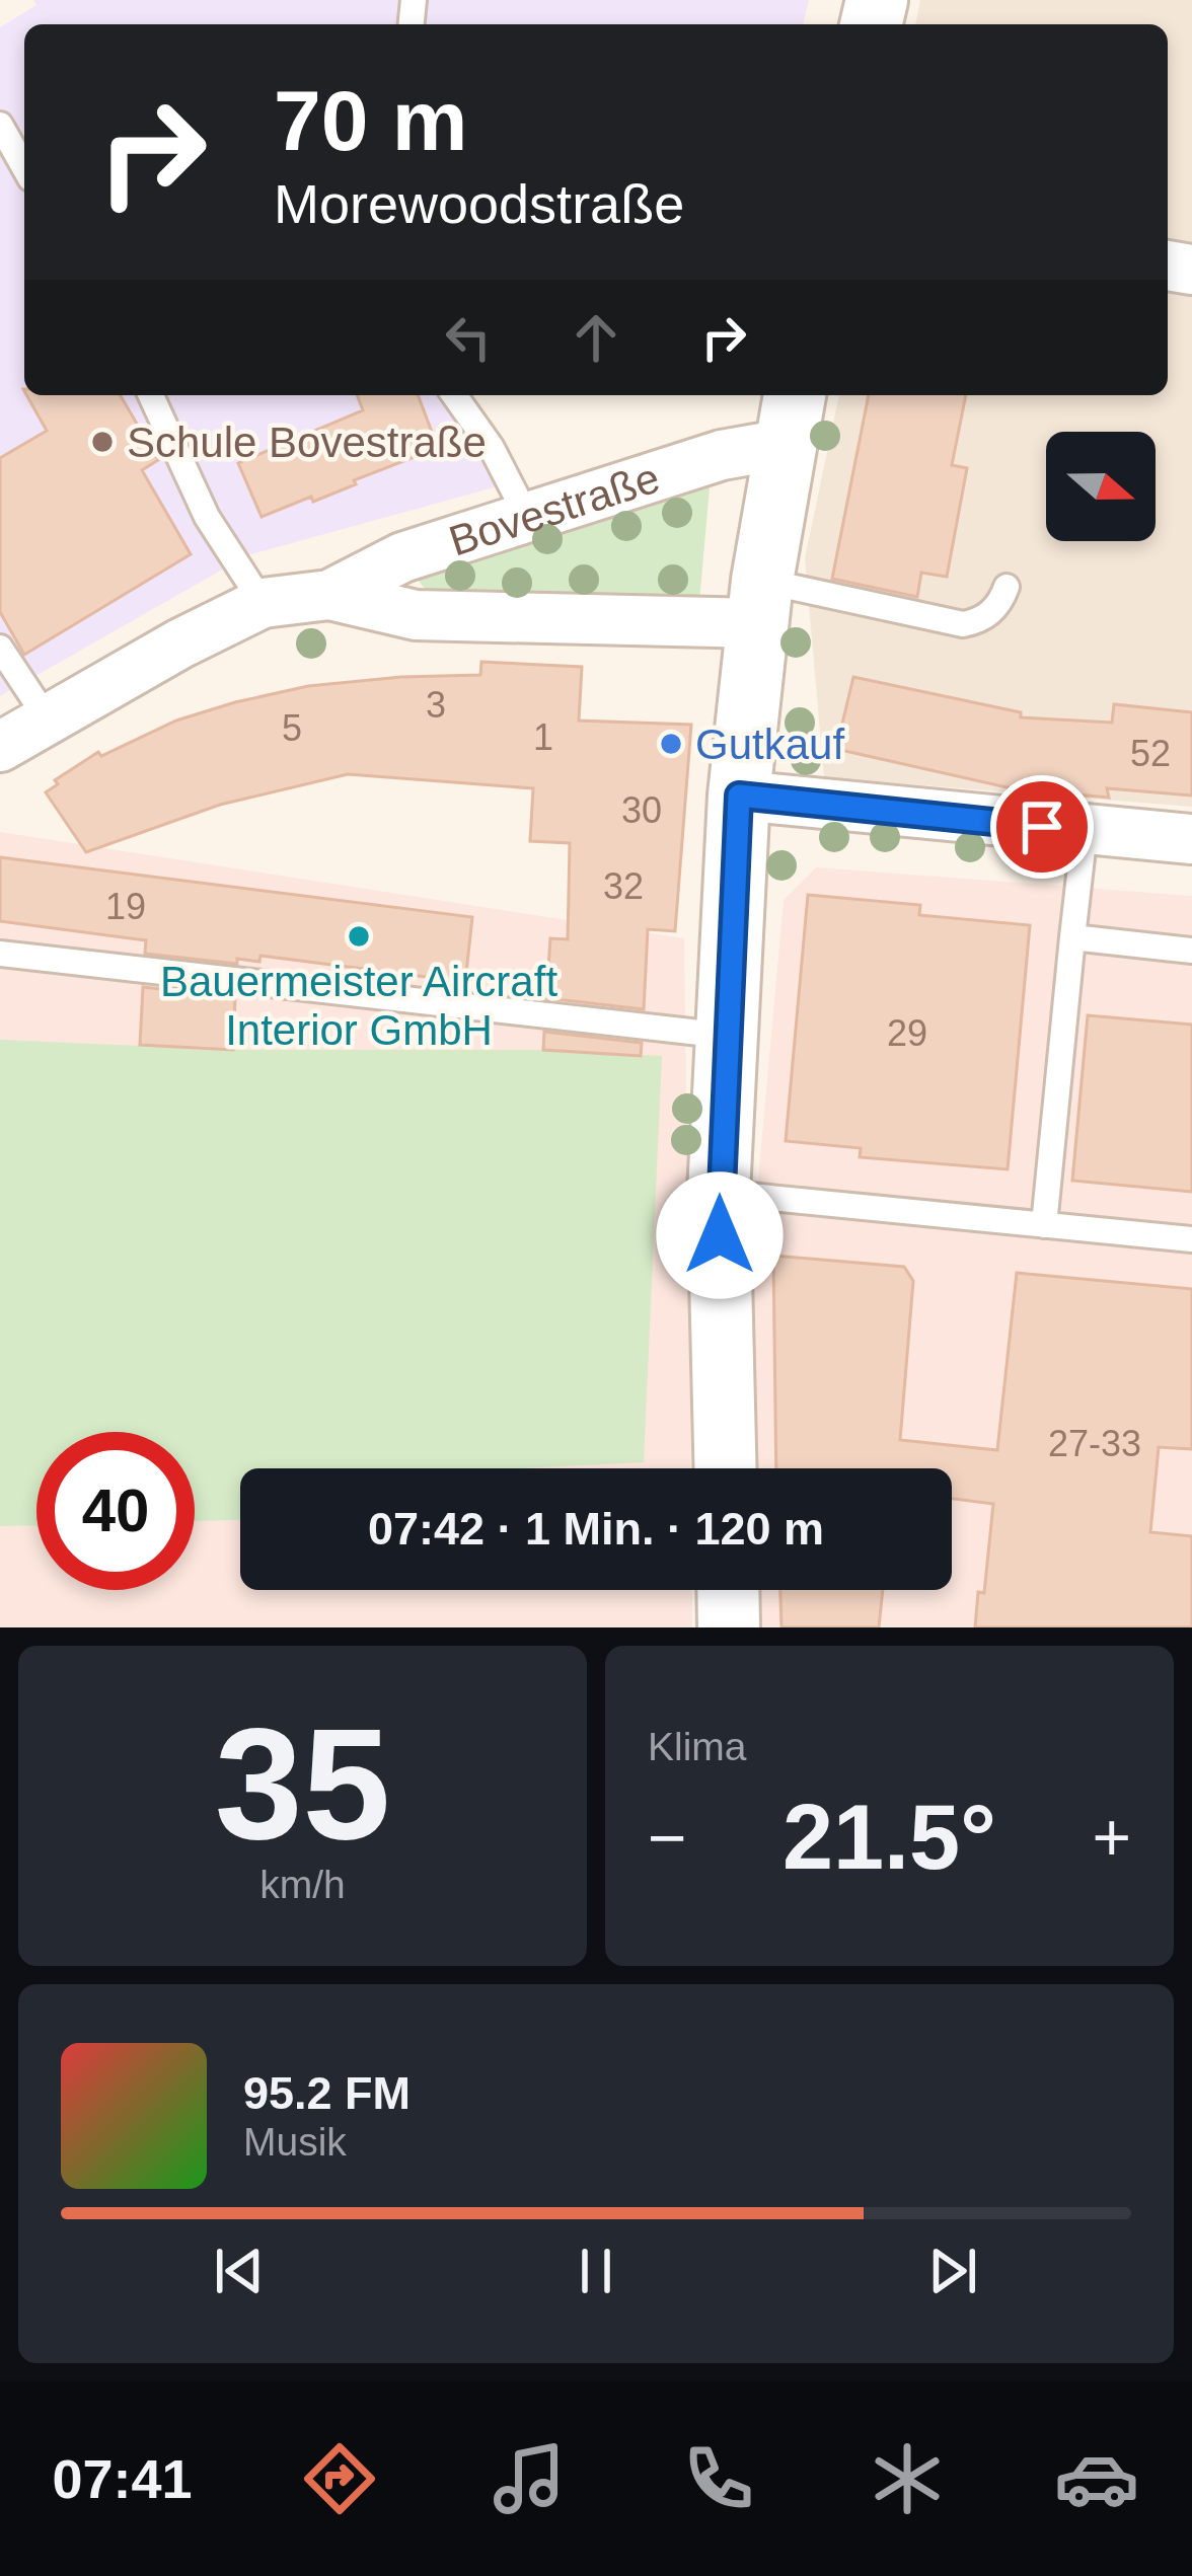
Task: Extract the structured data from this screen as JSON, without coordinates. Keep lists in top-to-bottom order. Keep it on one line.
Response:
{"streets":{"street":["Bovestraße"]},"places":["Schule Bovestraße","Gutkauf","Bauermeister Aircraft Interior GmbH"],"house_numbers":["3","5","1","52","30","32","19","29","27-33"],"north":"right","page":{"turn":["70 m","Morewoodstraße"],"limit":"40","trip":"07:42 · 1 Min. · 120 m","tile":[["35","km/h"],"Klima"],"heat":["−","21.5°","+"],"song":["95.2 FM","Musik"],"tabs":"07:41"}}
